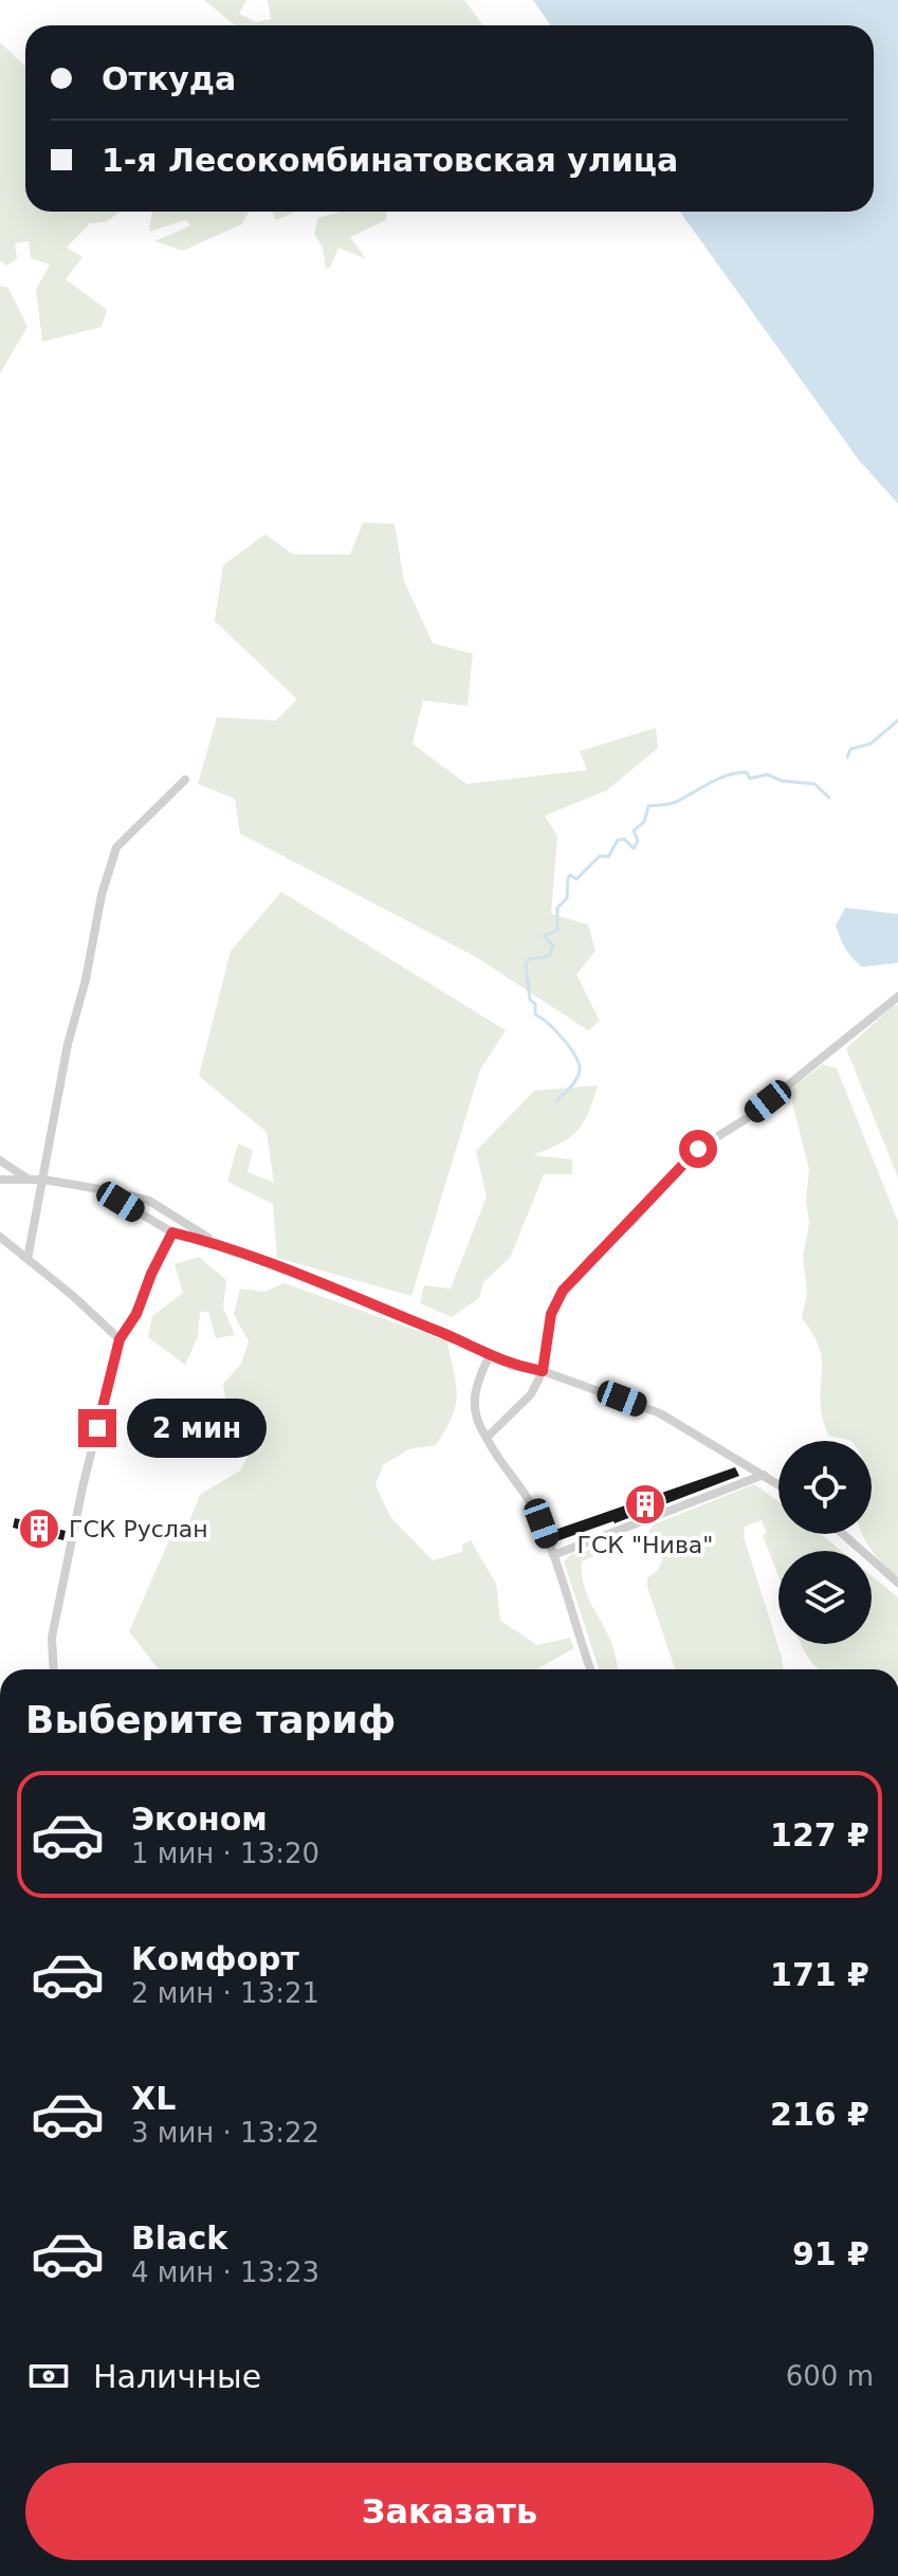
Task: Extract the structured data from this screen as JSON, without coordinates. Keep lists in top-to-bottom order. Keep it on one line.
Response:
{"places":{"building":["ГСК \"Нива\"","ГСК Руслан"]},"page":{"banner":["Откуда","1-я Лесокомбинатовская улица"],"bubble":"2 мин","heading":"Выберите тариф","list":[{"name":"Эконом","note":"1 мин · 13:20","value":"127 ₽"},{"name":"Комфорт","note":"2 мин · 13:21","value":"171 ₽"},{"name":"XL","note":"3 мин · 13:22","value":"216 ₽"},{"name":"Black","note":"4 мин · 13:23","value":"91 ₽"}],"pay":["Наличные","600 m"],"buttons":"Заказать"}}
